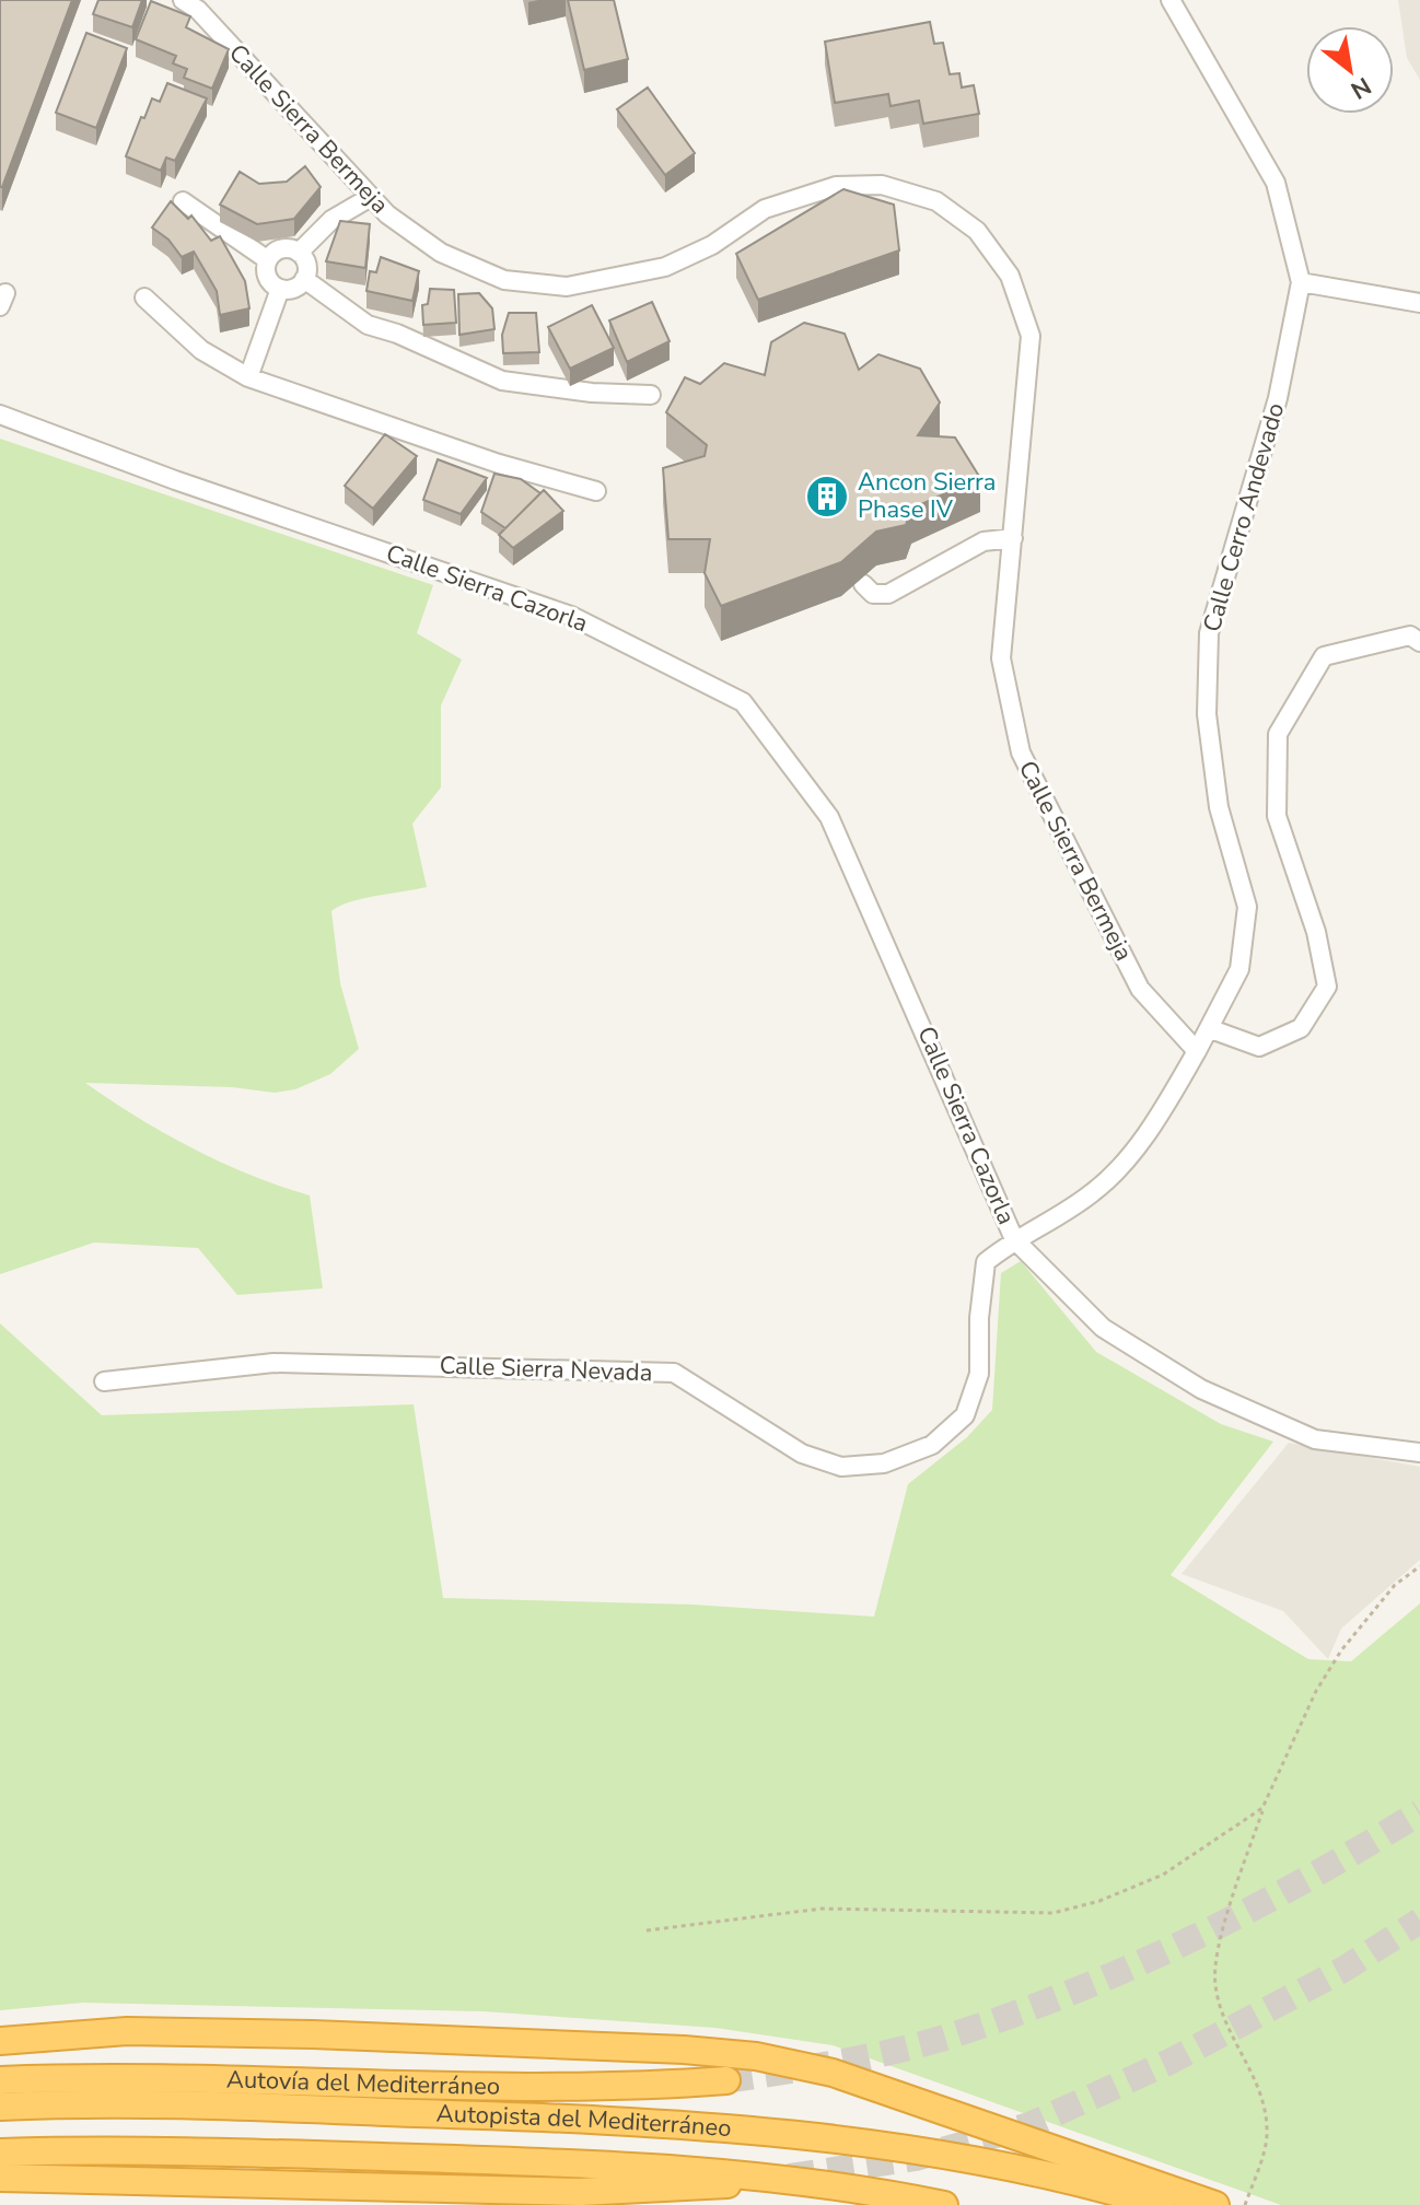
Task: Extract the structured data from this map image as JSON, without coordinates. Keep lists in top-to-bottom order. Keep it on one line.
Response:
{"streets":{"highway":["Autovía del Mediterráneo","Autopista del Mediterráneo"],"street":["Calle Sierra Bermeja","Calle Cerro Andevado","Calle Sierra Cazorla","Calle Sierra Nevada"]},"crossings":[["Calle Sierra Bermeja","Calle Cerro Andevado"],["Calle Sierra Cazorla","Calle Sierra Nevada"]],"places":{"building":["Ancon Sierra Phase IV"]},"north":"bottom right"}
